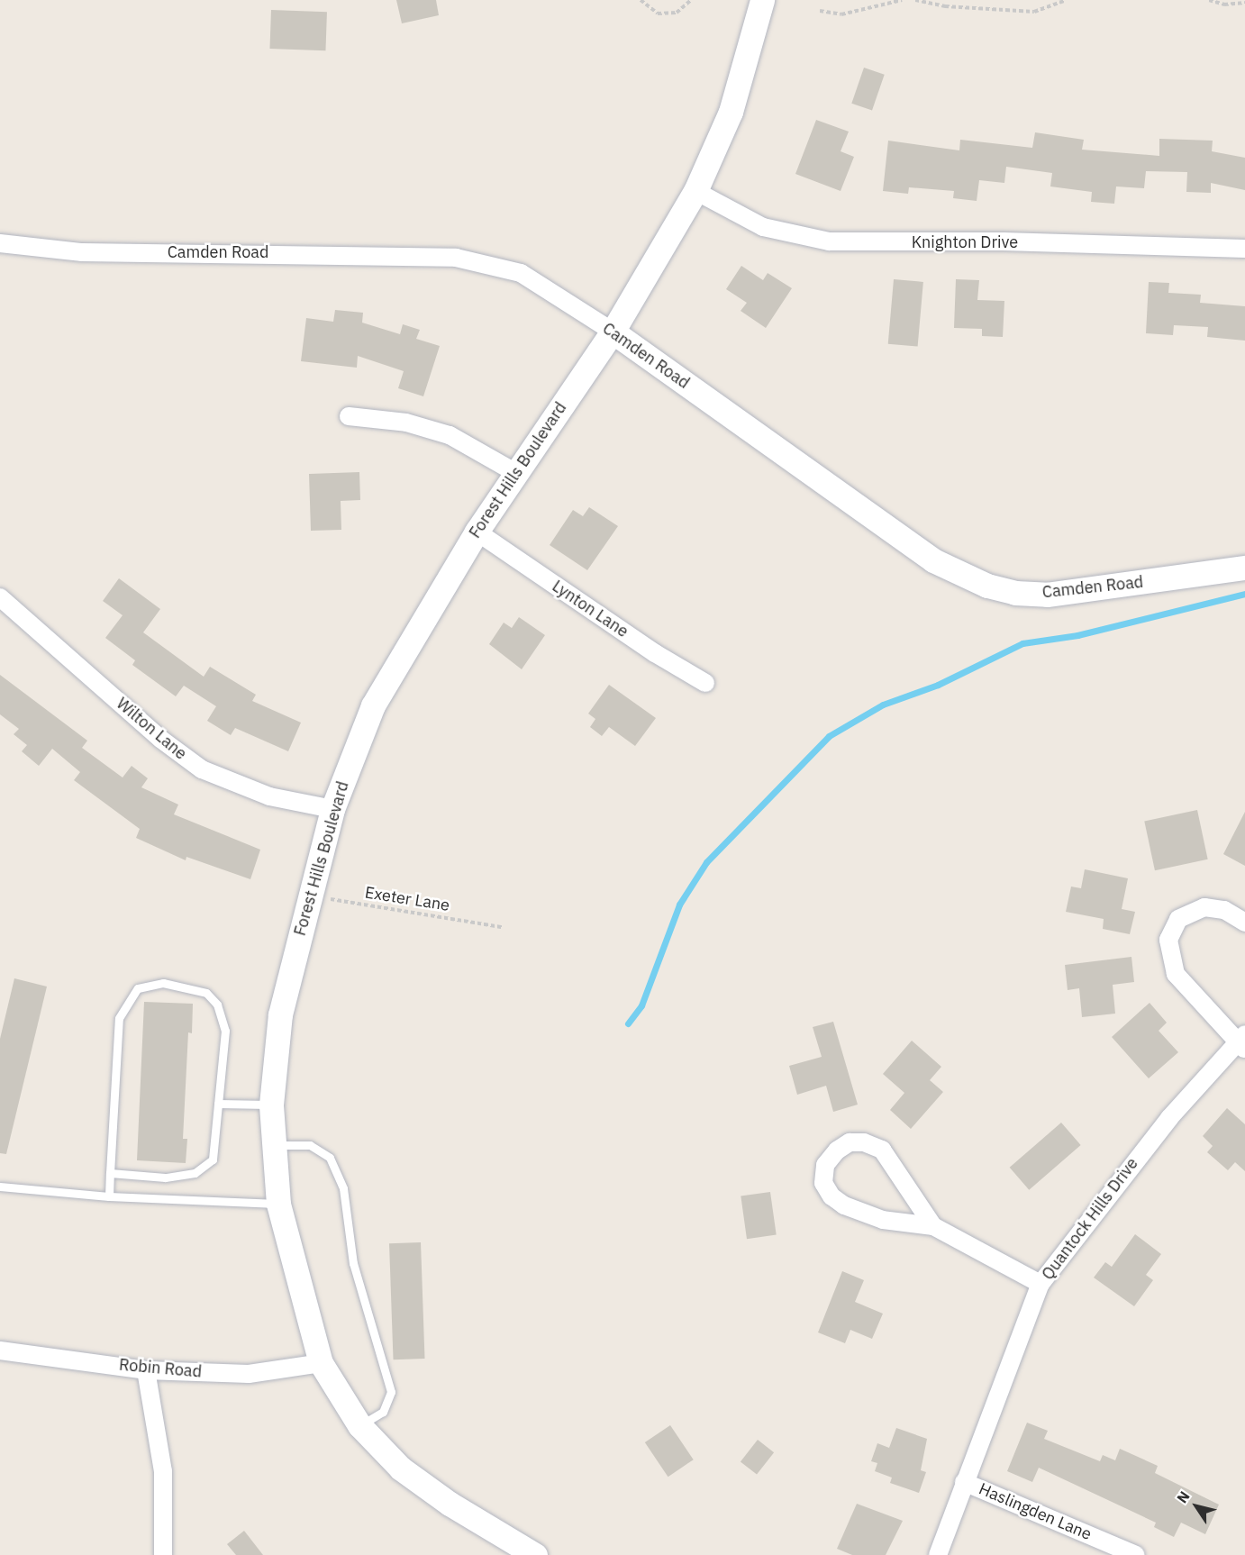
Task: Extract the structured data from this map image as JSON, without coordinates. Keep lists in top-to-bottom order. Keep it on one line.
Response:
{"streets":{"main road":["Camden Road","Forest Hills Boulevard"],"street":["Knighton Drive","Lynton Lane","Wilton Lane","Quantock Hills Drive","Robin Road","Haslingden Lane"],"path":["Exeter Lane"]},"crossings":[["Knighton Drive","Forest Hills Boulevard"],["Camden Road","Forest Hills Boulevard"],["Forest Hills Boulevard","Lynton Lane"],["Forest Hills Boulevard","Wilton Lane"],["Forest Hills Boulevard","Exeter Lane"],["Forest Hills Boulevard","Robin Road"],["Quantock Hills Drive","Haslingden Lane"]],"north":"top left"}
